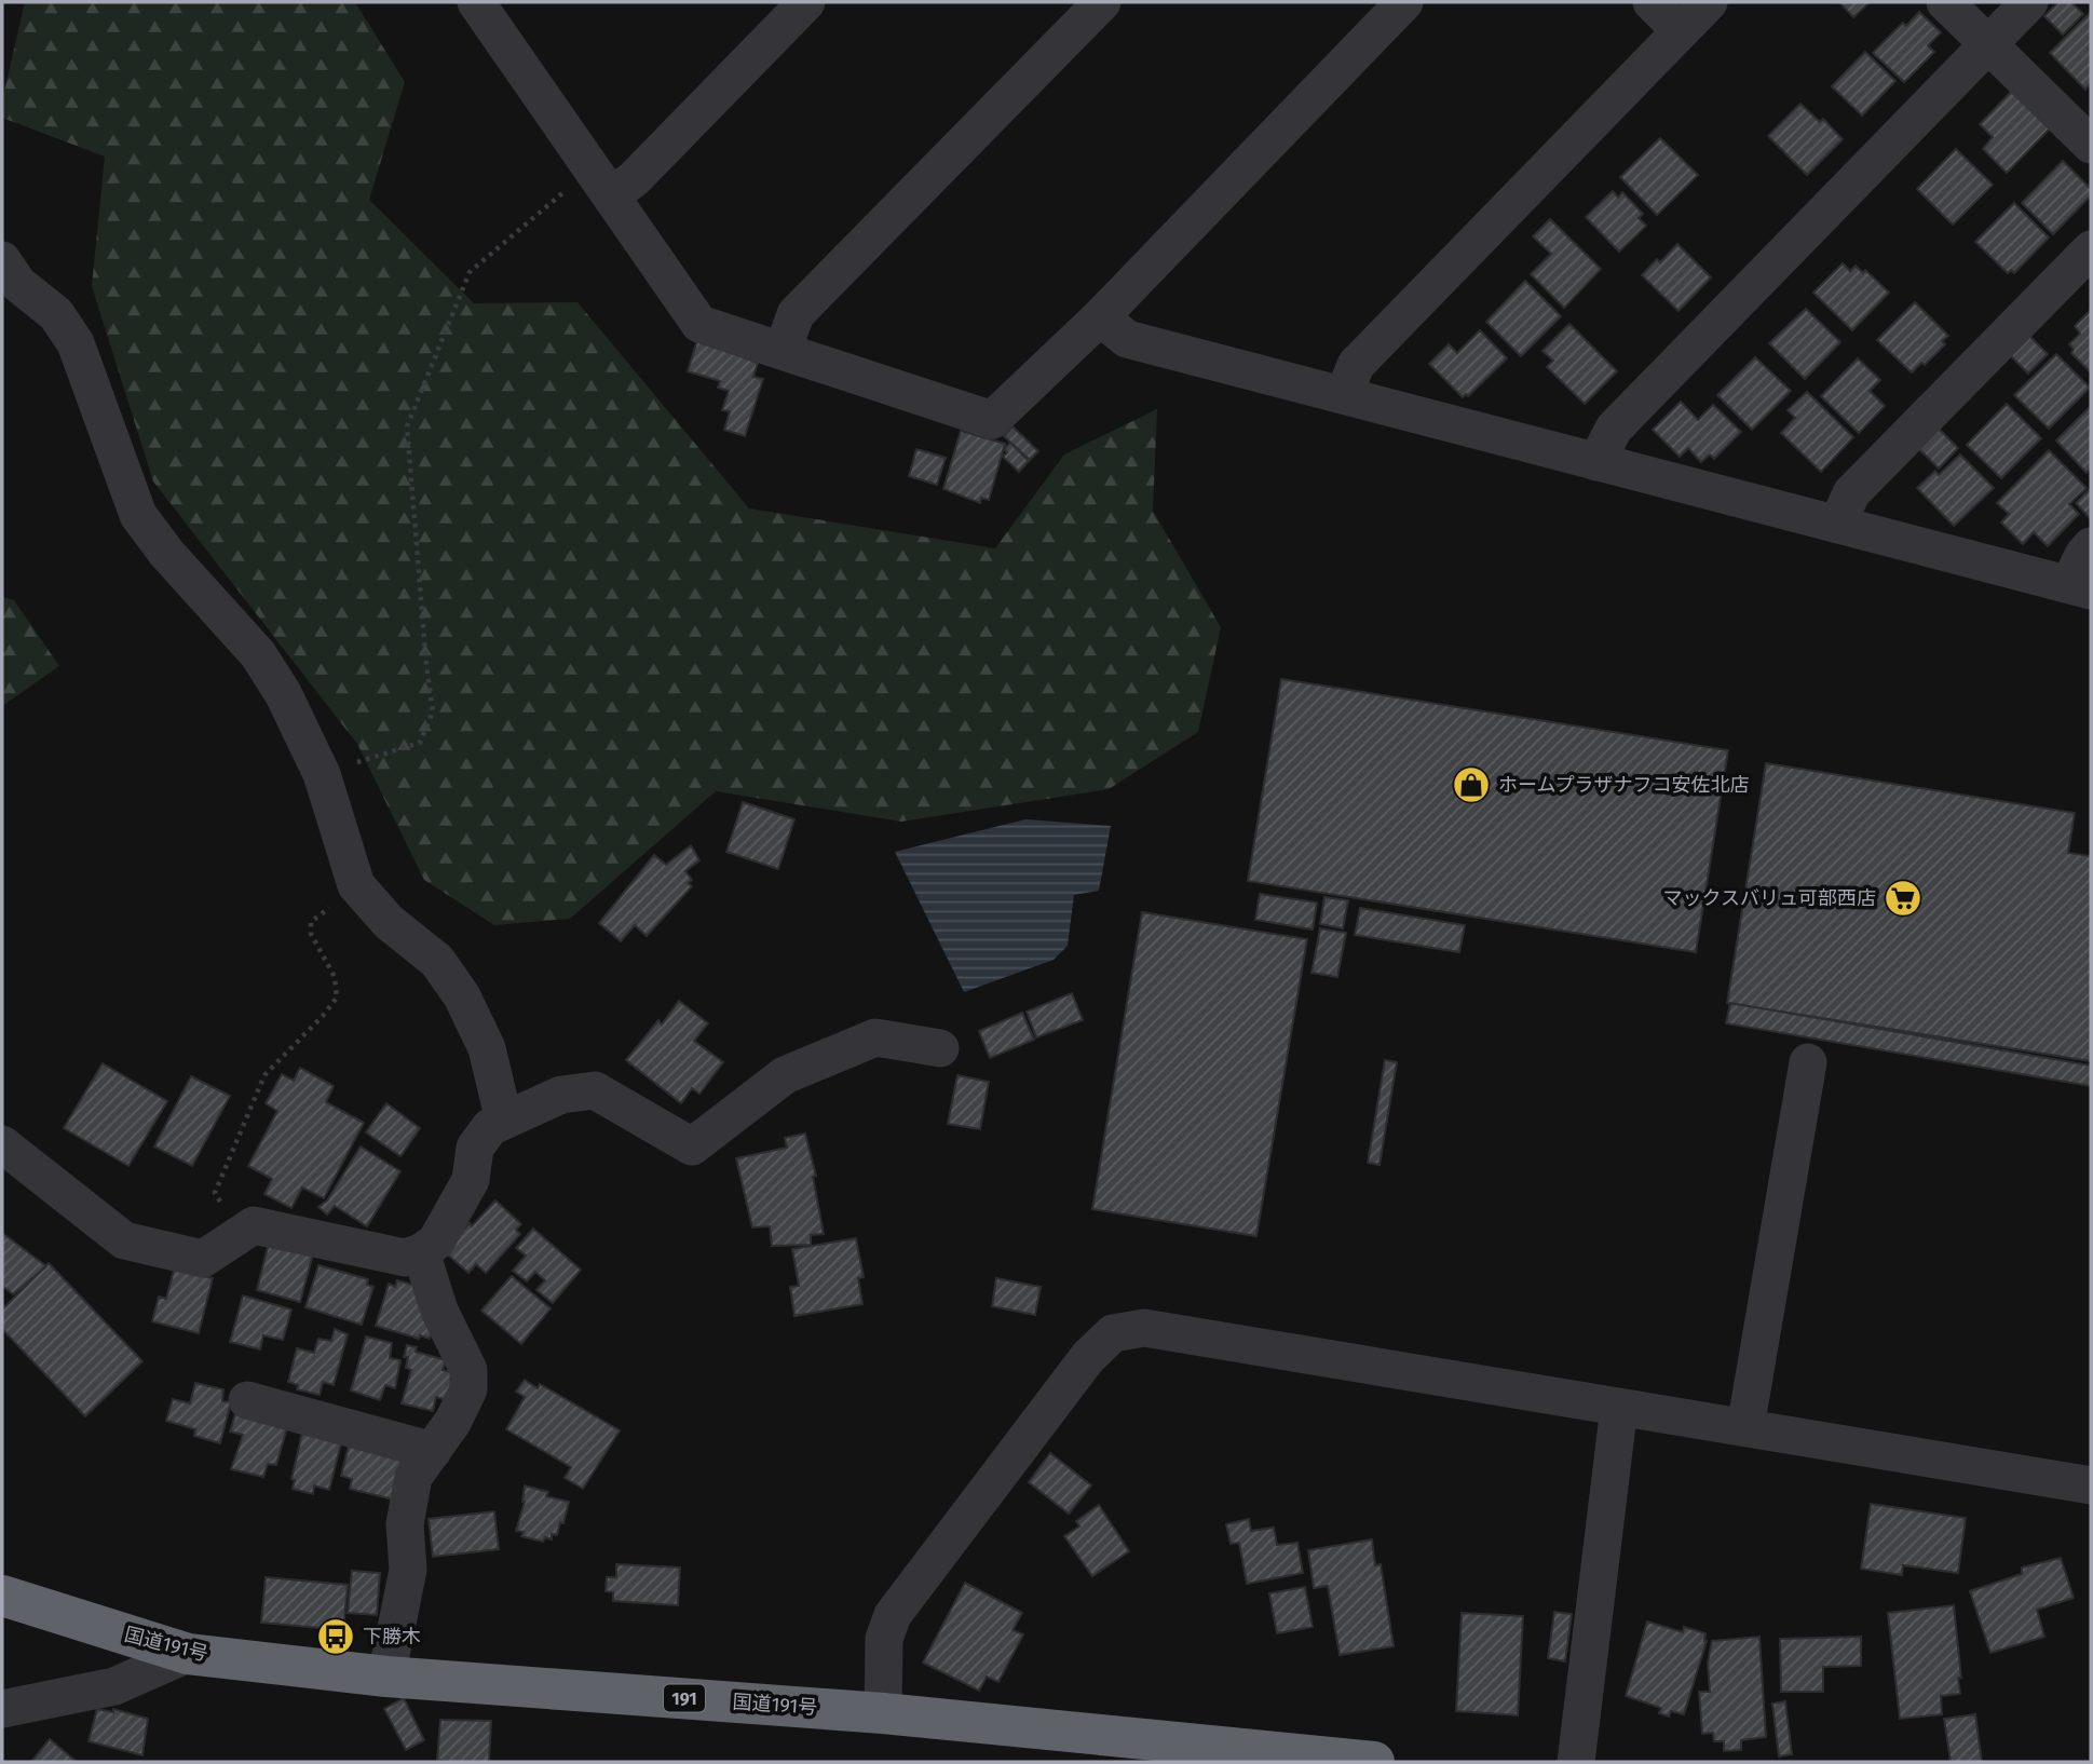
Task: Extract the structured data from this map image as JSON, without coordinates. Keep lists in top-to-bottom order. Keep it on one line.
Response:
{"streets":{"highway":["国道191号","191"]},"places":{"shop":["ホームプラザナフコ安佐北店"],"supermarket":["マックスバリュ可部西店"],"bus stop":["下勝木"]}}
